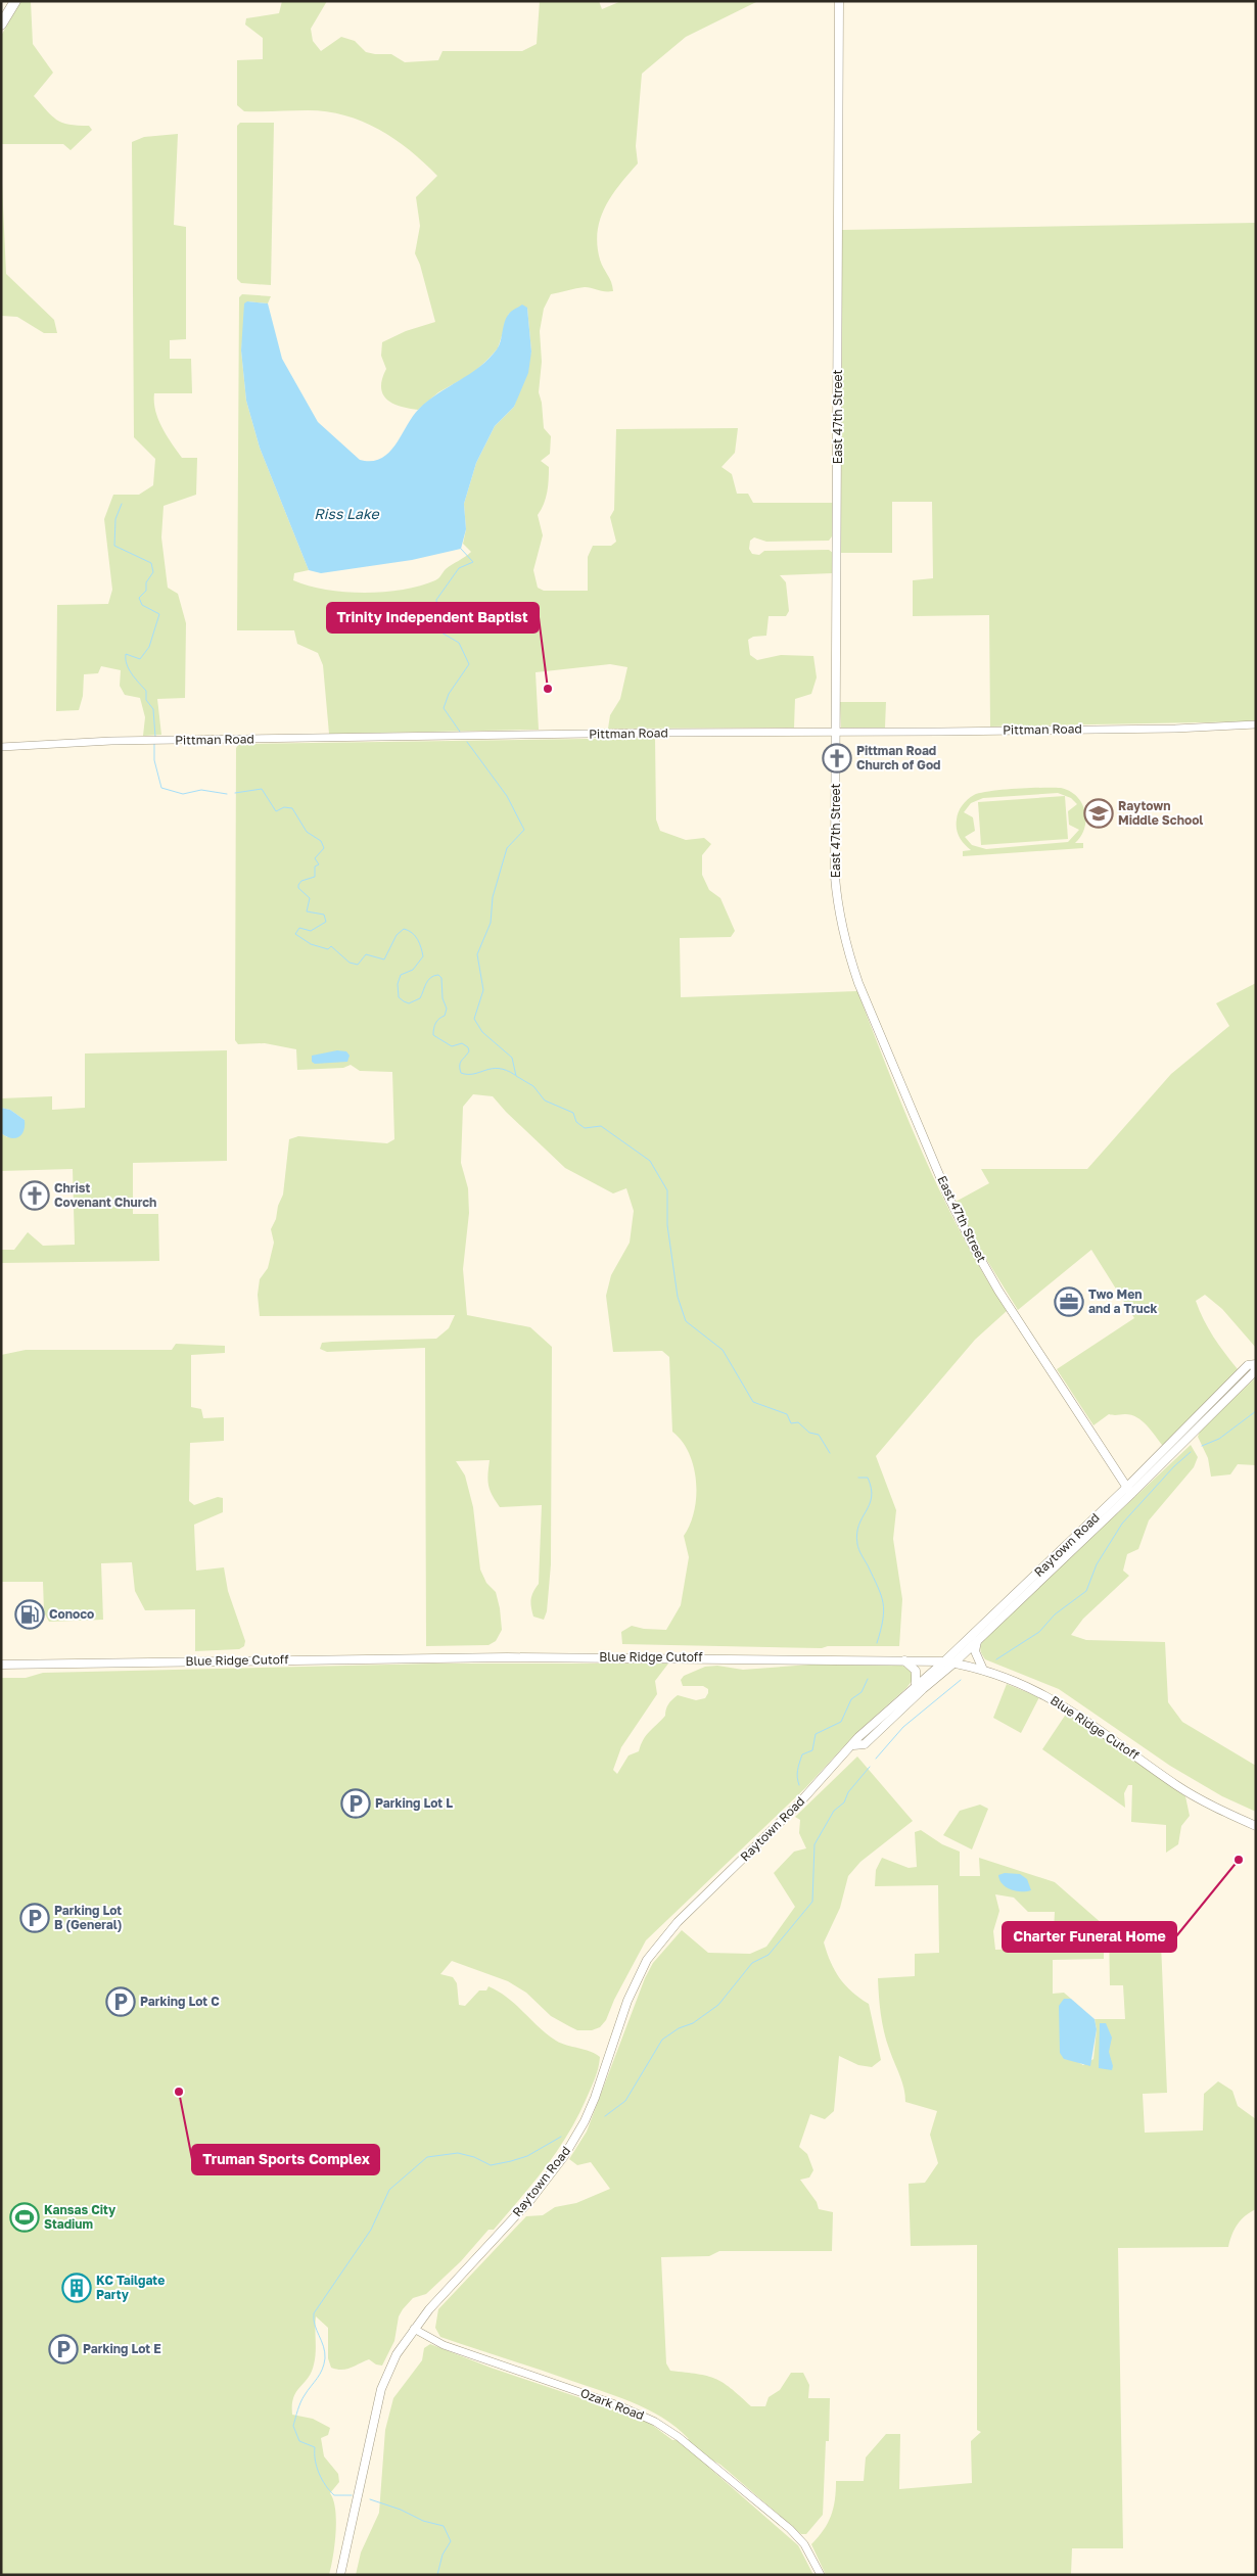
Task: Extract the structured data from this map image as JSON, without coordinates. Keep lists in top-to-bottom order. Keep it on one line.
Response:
{"streets":{"main road":["East 47th Street","Raytown Road","Blue Ridge Cutoff"],"street":["Pittman Road","Ozark Road"]},"crossings":[["East 47th Street","Pittman Road"],["East 47th Street","Raytown Road"],["Raytown Road","Blue Ridge Cutoff"],["Raytown Road","Ozark Road"]],"water":["Riss Lake"],"places":{"other":["Trinity Independent Baptist","Charter Funeral Home","Truman Sports Complex"],"church":["Pittman Road Church of God","Christ Covenant Church"],"school or university":["Raytown Middle School"],"office":["Two Men and a Truck"],"fuel station":["Conoco"],"parking":["Parking Lot L","Parking Lot B (General)","Parking Lot C","Parking Lot E"],"sports":["Kansas City Stadium"],"building":["KC Tailgate Party"]}}
